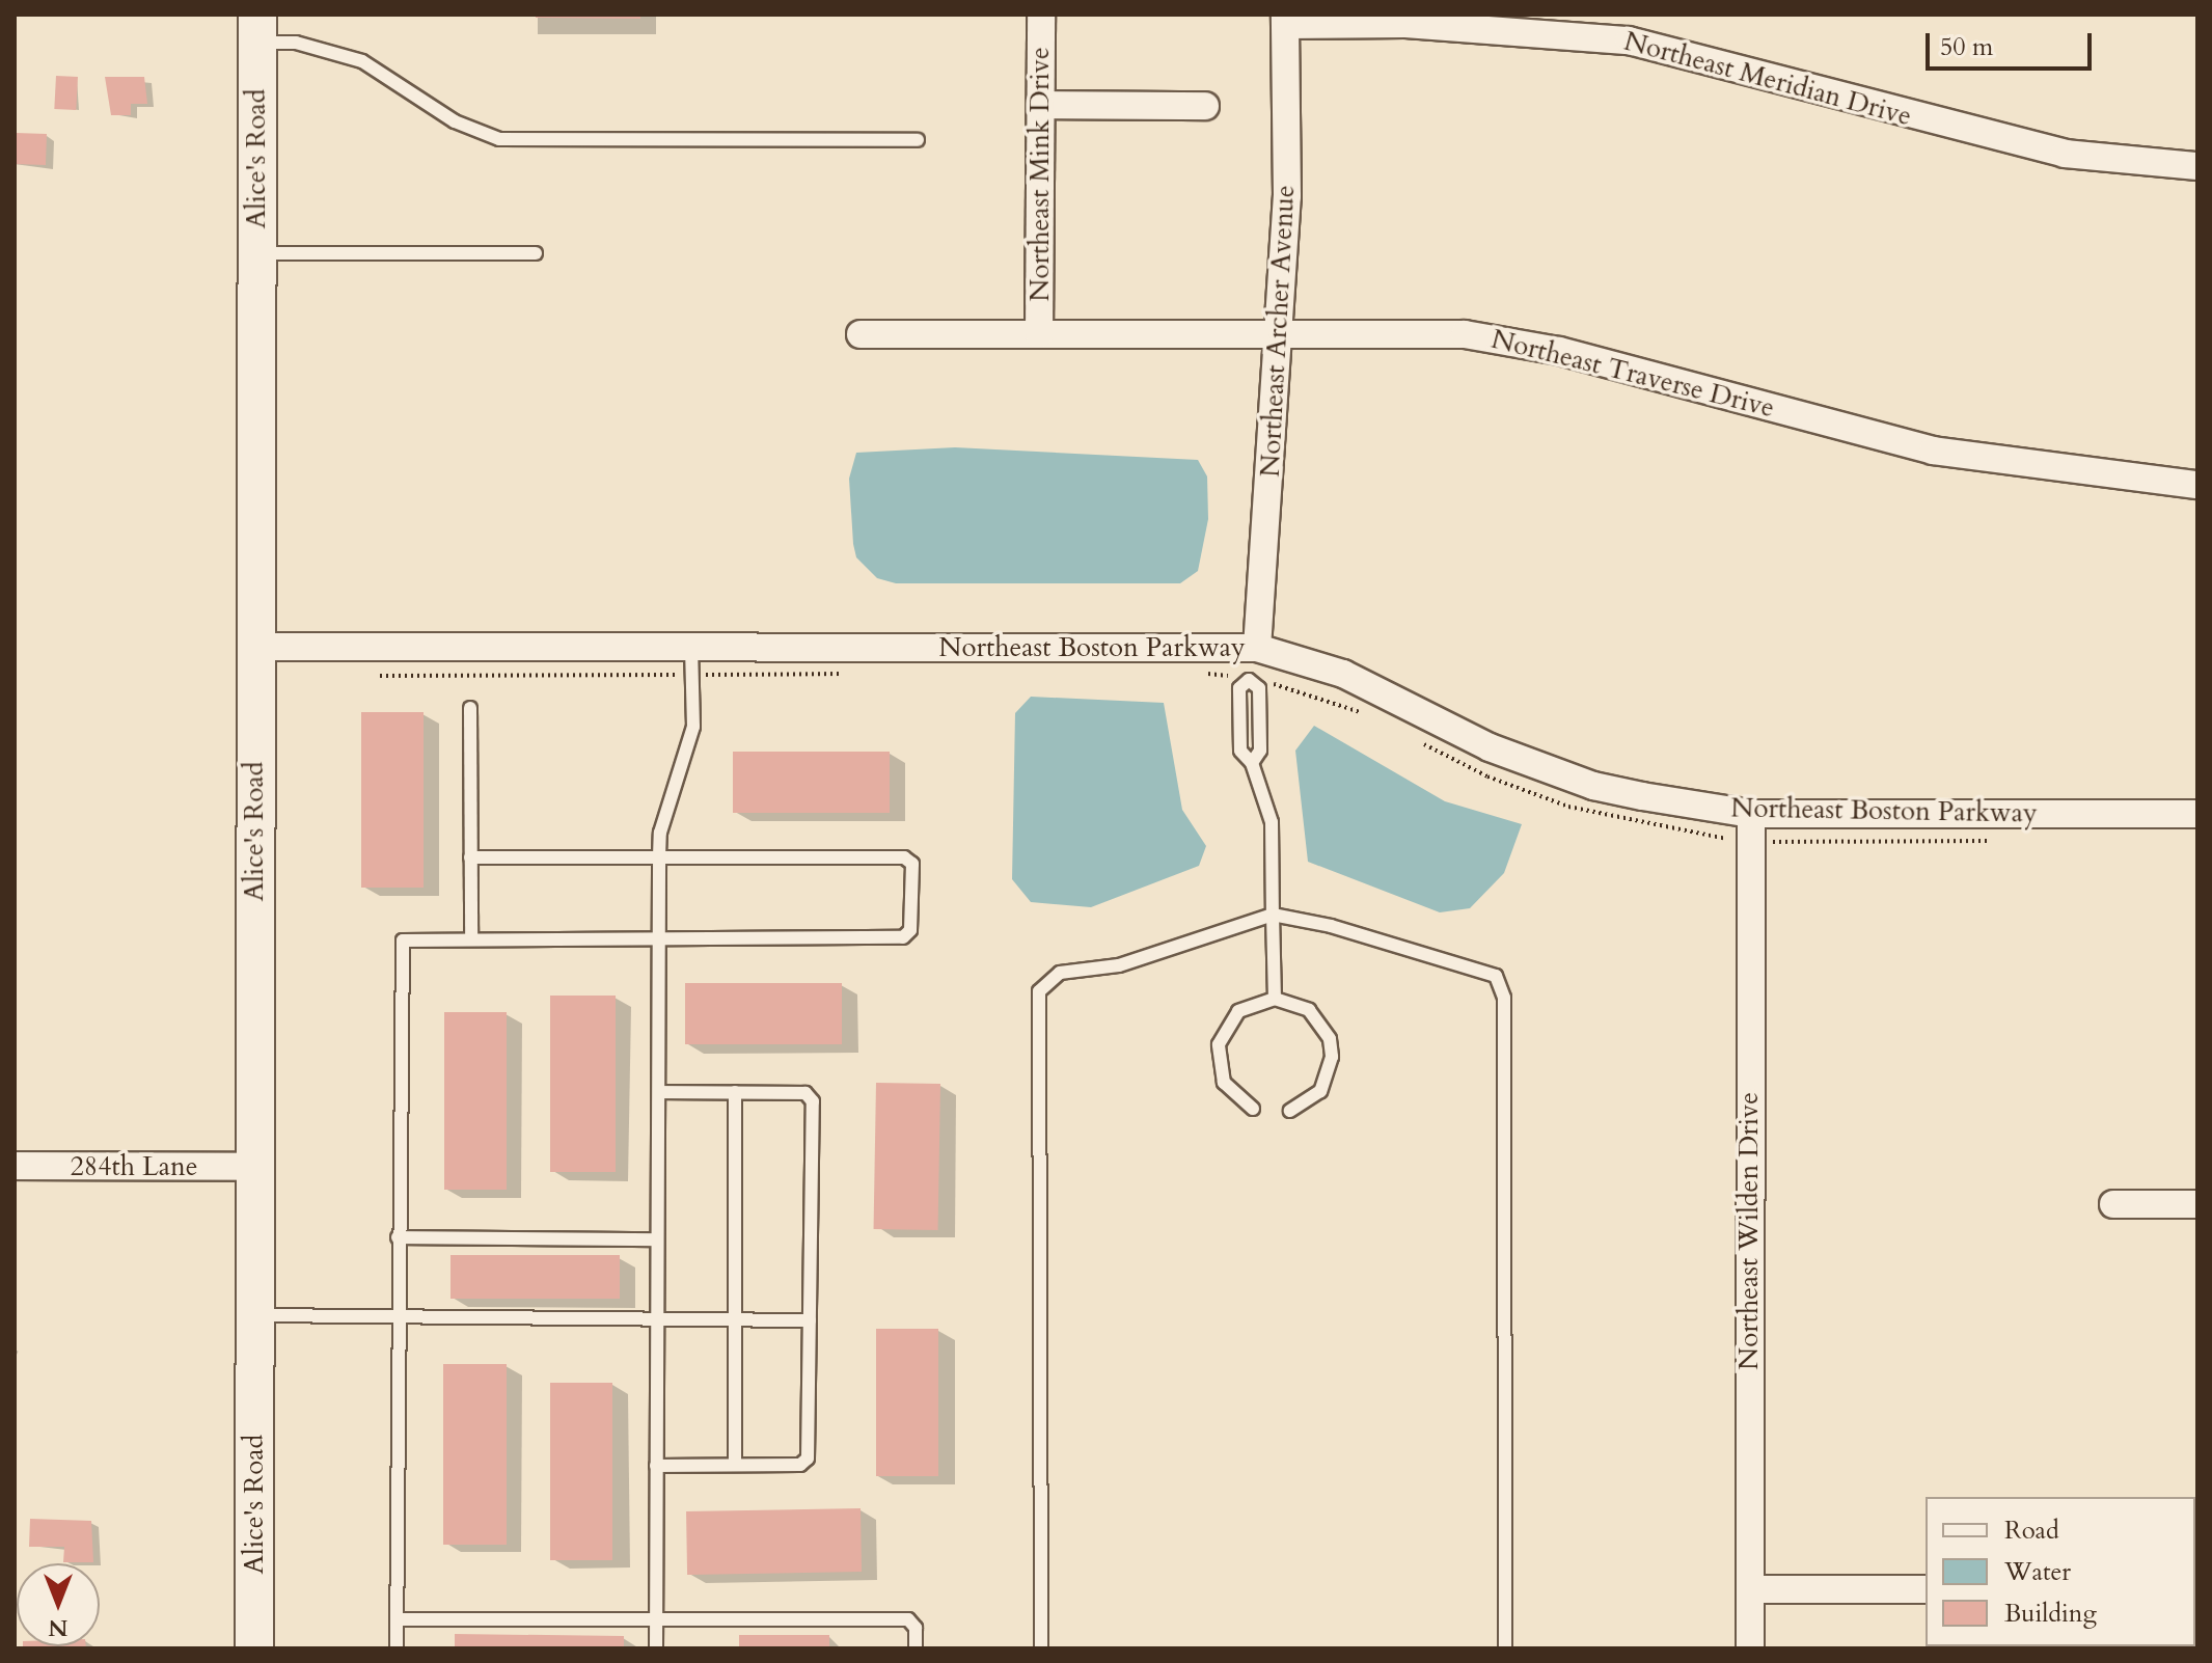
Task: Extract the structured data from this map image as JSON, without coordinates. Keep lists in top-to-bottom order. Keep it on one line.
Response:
{"streets":{"main road":["Alice's Road"],"street":["Northeast Meridian Drive","Northeast Mink Drive","Northeast Archer Avenue","Northeast Traverse Drive","Northeast Boston Parkway","284th Lane","Northeast Wilden Drive"]},"crossings":[["Northeast Meridian Drive","Northeast Archer Avenue"],["Alice's Road","Northeast Boston Parkway"],["Alice's Road","284th Lane"],["Northeast Mink Drive","Northeast Traverse Drive"],["Northeast Archer Avenue","Northeast Traverse Drive"],["Northeast Archer Avenue","Northeast Boston Parkway"],["Northeast Boston Parkway","Northeast Wilden Drive"]],"legend":["Road","Water","Building"],"scale_bar":"50 m","north":"bottom"}
